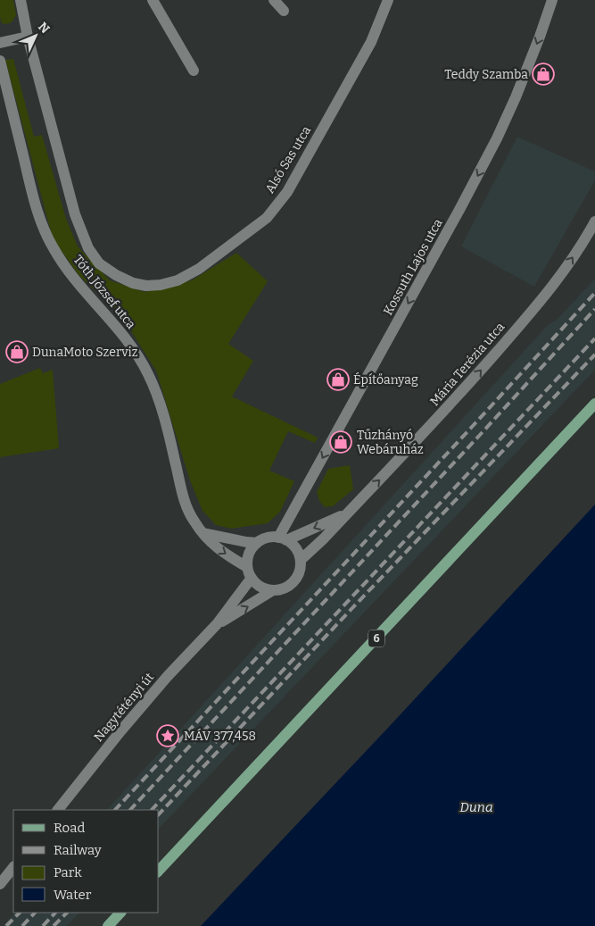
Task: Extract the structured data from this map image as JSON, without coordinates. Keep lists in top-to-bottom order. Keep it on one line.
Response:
{"streets":{"main road":["Alsó Sas utca","Kossuth Lajos utca","Tóth József utca","Mária Terézia utca","6","Nagytétényi út"]},"crossings":[["Alsó Sas utca","Tóth József utca"],["Kossuth Lajos utca","Tóth József utca"],["Kossuth Lajos utca","Mária Terézia utca"],["Kossuth Lajos utca","Nagytétényi út"],["Tóth József utca","Mária Terézia utca"],["Tóth József utca","Nagytétényi út"],["Mária Terézia utca","Nagytétényi út"]],"one_way":["Kossuth Lajos utca"],"water":["Duna"],"places":{"shop":["Teddy Szamba","DunaMoto Szerviz","Építőanyag","Tűzhányó Webáruház"],"place":["MÁV 377,458"]},"legend":["Road","Railway","Park","Water"],"north":"top right"}
